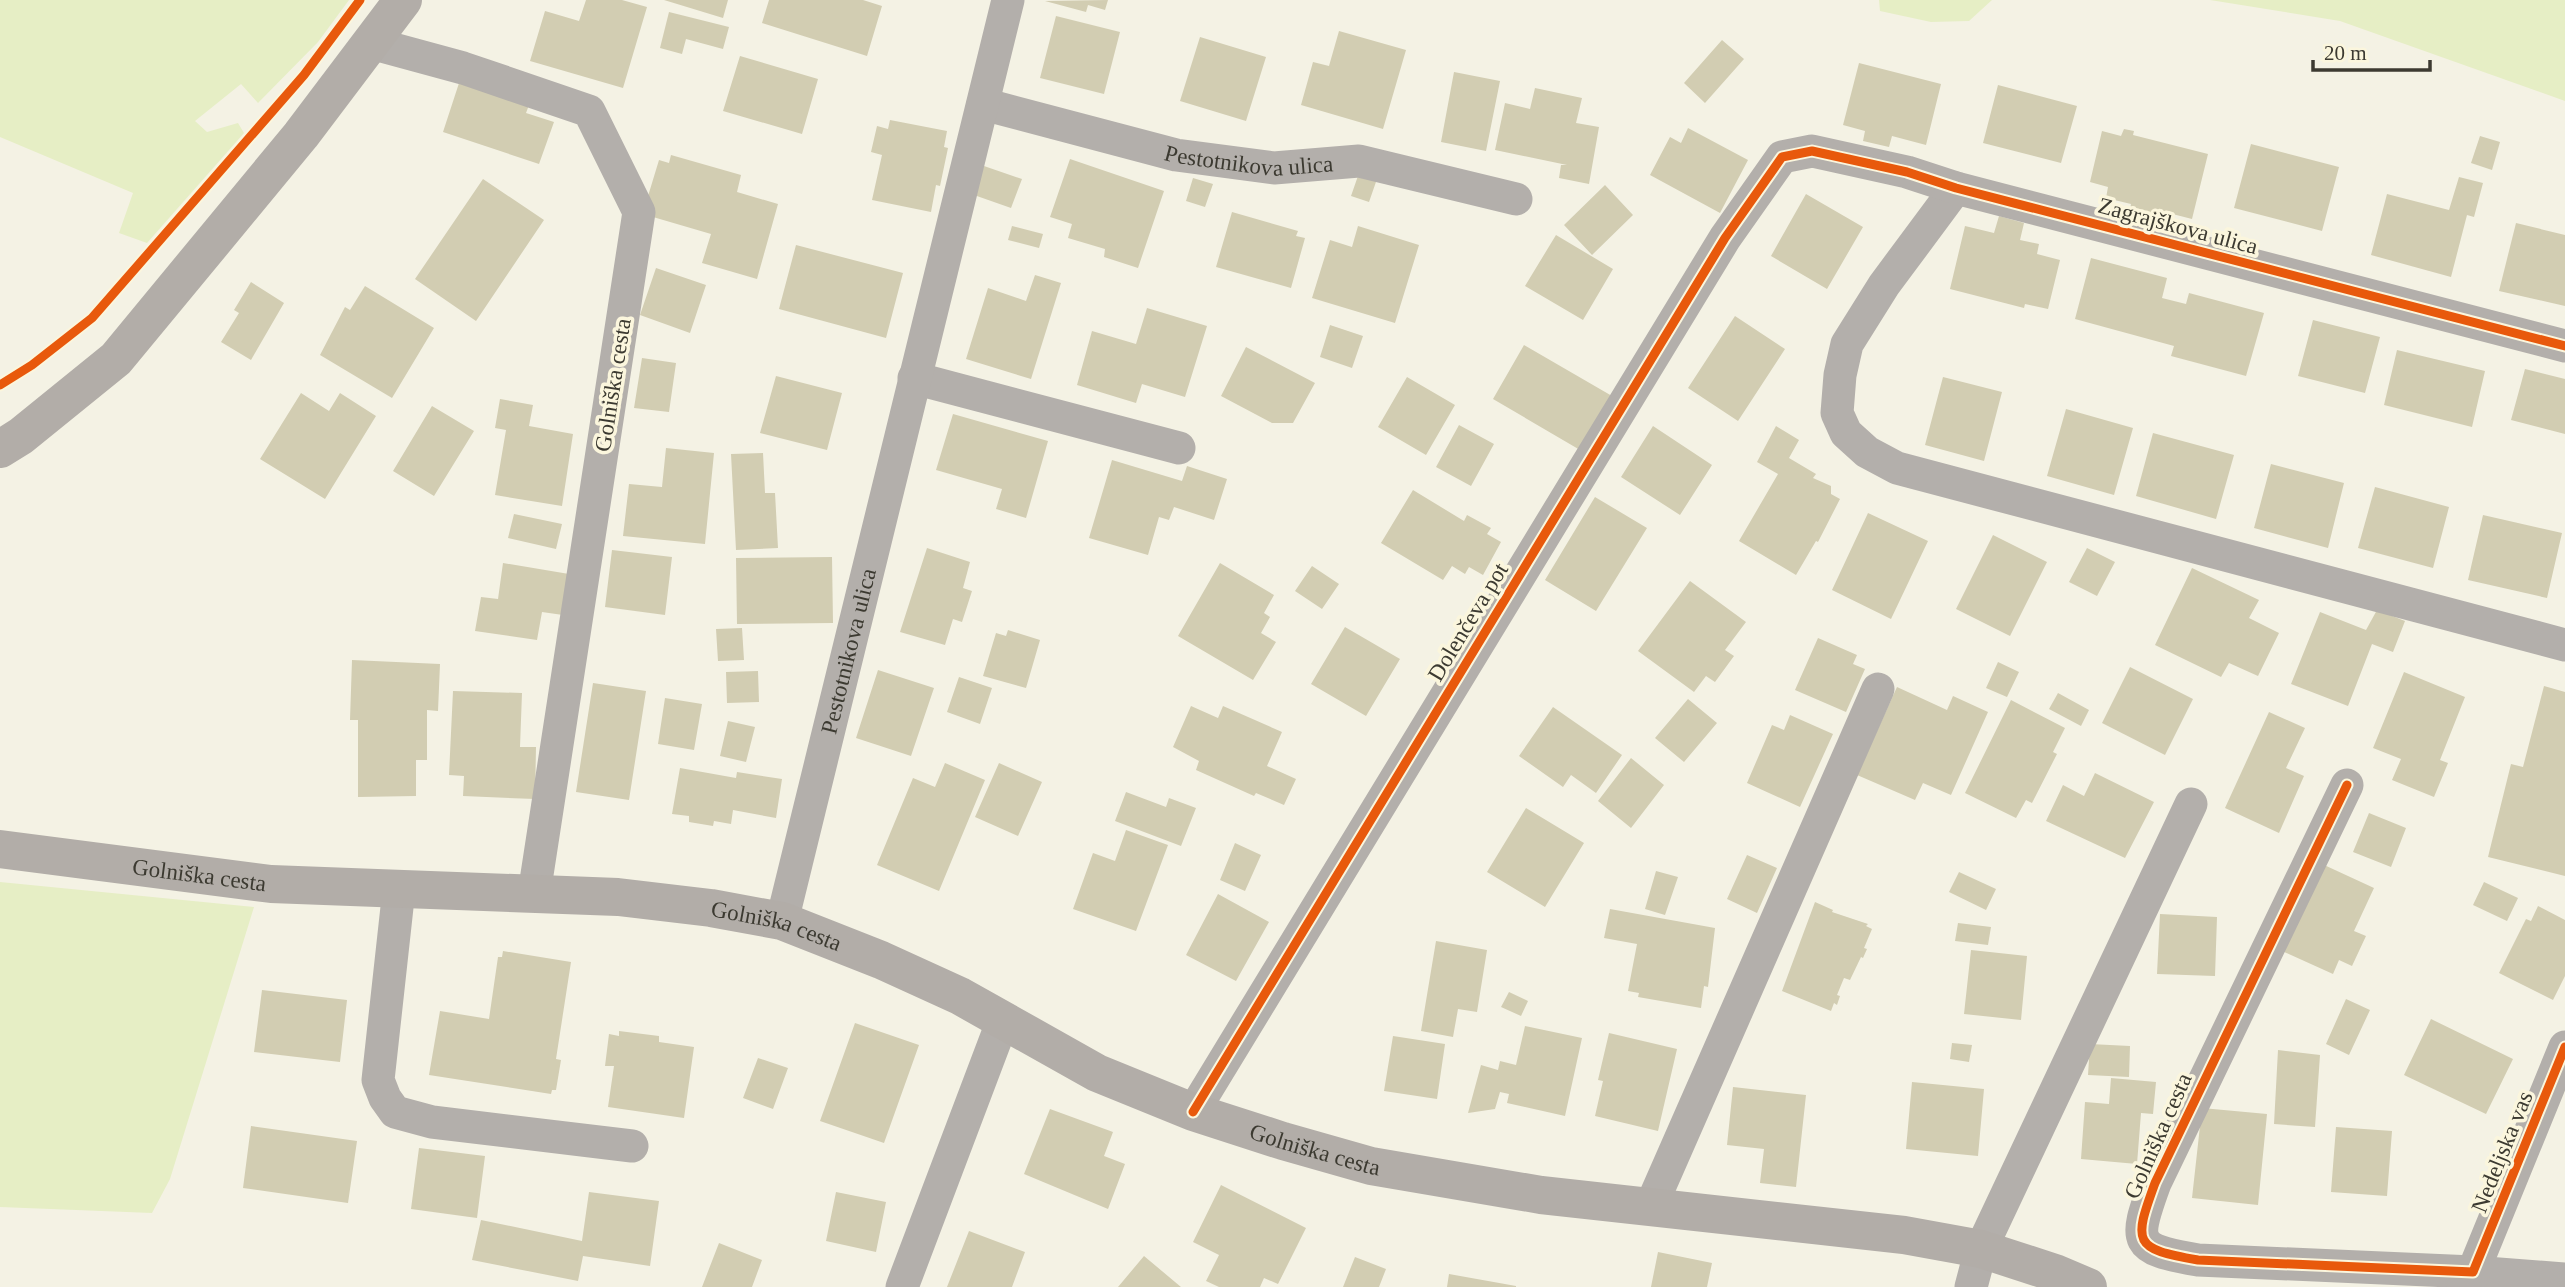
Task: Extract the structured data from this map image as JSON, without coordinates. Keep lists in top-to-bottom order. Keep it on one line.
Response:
{"streets":{"main road":["Golniška cesta"],"street":["Pestotnikova ulica","Zagrajškova ulica","Dolenčeva pot","Nedeljska vas"]},"crossings":[["Pestotnikova ulica","Golniška cesta"],["Zagrajškova ulica","Dolenčeva pot"],["Golniška cesta","Dolenčeva pot"],["Golniška cesta","Nedeljska vas"]],"scale_bar":"20 m"}
